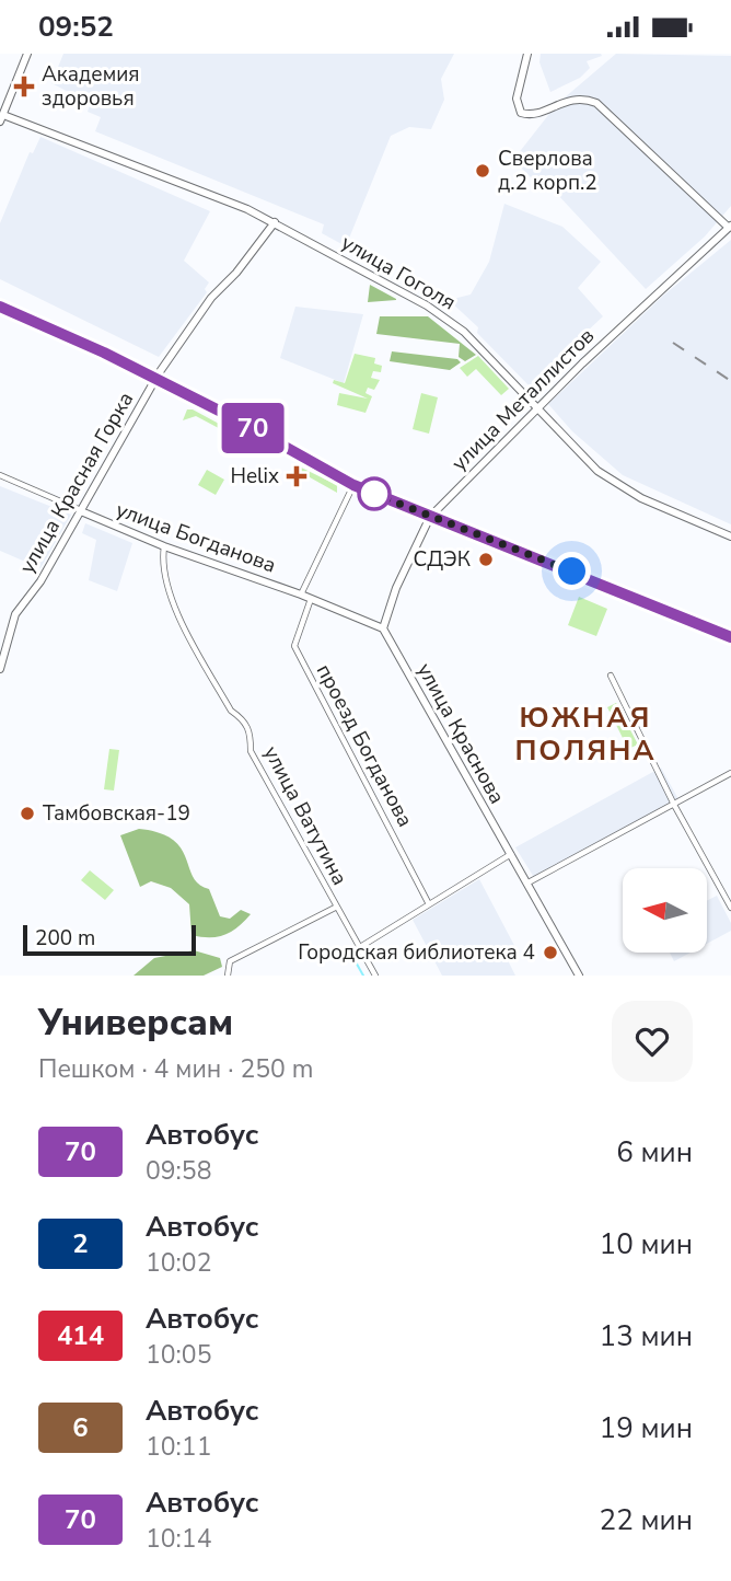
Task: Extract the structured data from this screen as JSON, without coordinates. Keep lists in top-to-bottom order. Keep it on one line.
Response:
{"streets":{"main road":["улица Гоголя","улица Металлистов","улица Красная Горка","улица Богданова","улица Краснова"],"street":["проезд Богданова","улица Ватутина"]},"crossings":[["улица Гоголя","улица Металлистов"],["улица Гоголя","улица Красная Горка"],["улица Металлистов","улица Богданова"],["улица Металлистов","улица Краснова"],["улица Красная Горка","улица Богданова"],["улица Богданова","улица Краснова"],["улица Богданова","проезд Богданова"],["улица Богданова","улица Ватутина"]],"districts":["ЮЖНАЯ ПОЛЯНА"],"places":{"health":["Академия здоровья","Helix"],"other":["Сверлова д.2 корп.2","СДЭК","Тамбовская-19","Городская библиотека 4"]},"lines":["bus line 70"],"scale_bar":"200 m","north":"left","page":{"status":"09:52","on_map":"70","scale":"200 m","heading":["Универсам","Пешком · 4 мин · 250 m"],"list":[{"mark":"70","name":"Автобус","note":"09:58","value":"6 мин"},{"mark":"2","name":"Автобус","note":"10:02","value":"10 мин"},{"mark":"414","name":"Автобус","note":"10:05","value":"13 мин"},{"mark":"6","name":"Автобус","note":"10:11","value":"19 мин"},{"mark":"70","name":"Автобус","note":"10:14","value":"22 мин"}]}}
